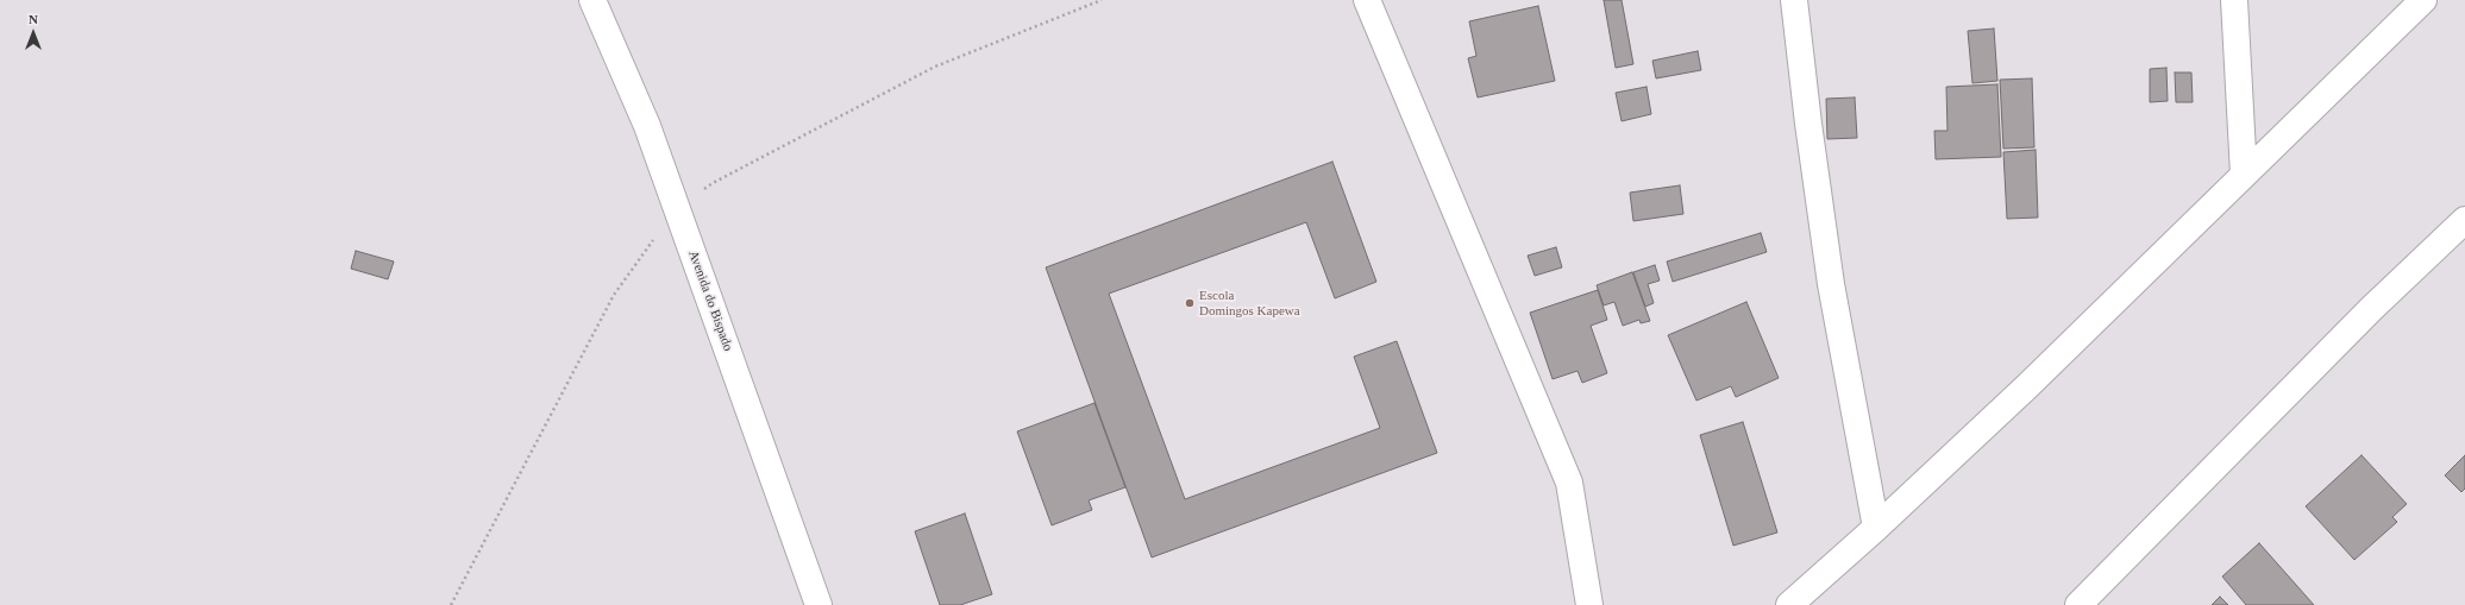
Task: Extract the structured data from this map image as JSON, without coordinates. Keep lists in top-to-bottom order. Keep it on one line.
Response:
{"streets":{"street":["Avenida do Bispado"]},"places":["Escola Domingos Kapewa"],"north":"top"}
